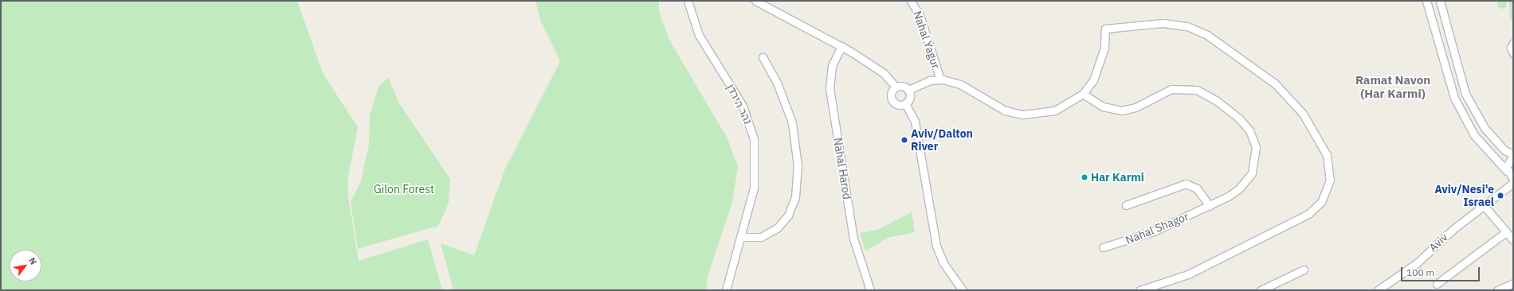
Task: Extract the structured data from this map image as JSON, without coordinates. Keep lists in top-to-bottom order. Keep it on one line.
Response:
{"streets":{"street":["Nahal Yagur","נהר הירדן","Nahal Harod","Nahal Shagor","Aviv"]},"districts":["Ramat Navon (Har Karmi)"],"parks":["Gilon Forest"],"places":["Aviv/Dalton River","Har Karmi","Aviv/Nesi'e Israel"],"scale_bar":"100 m","north":"top right"}
